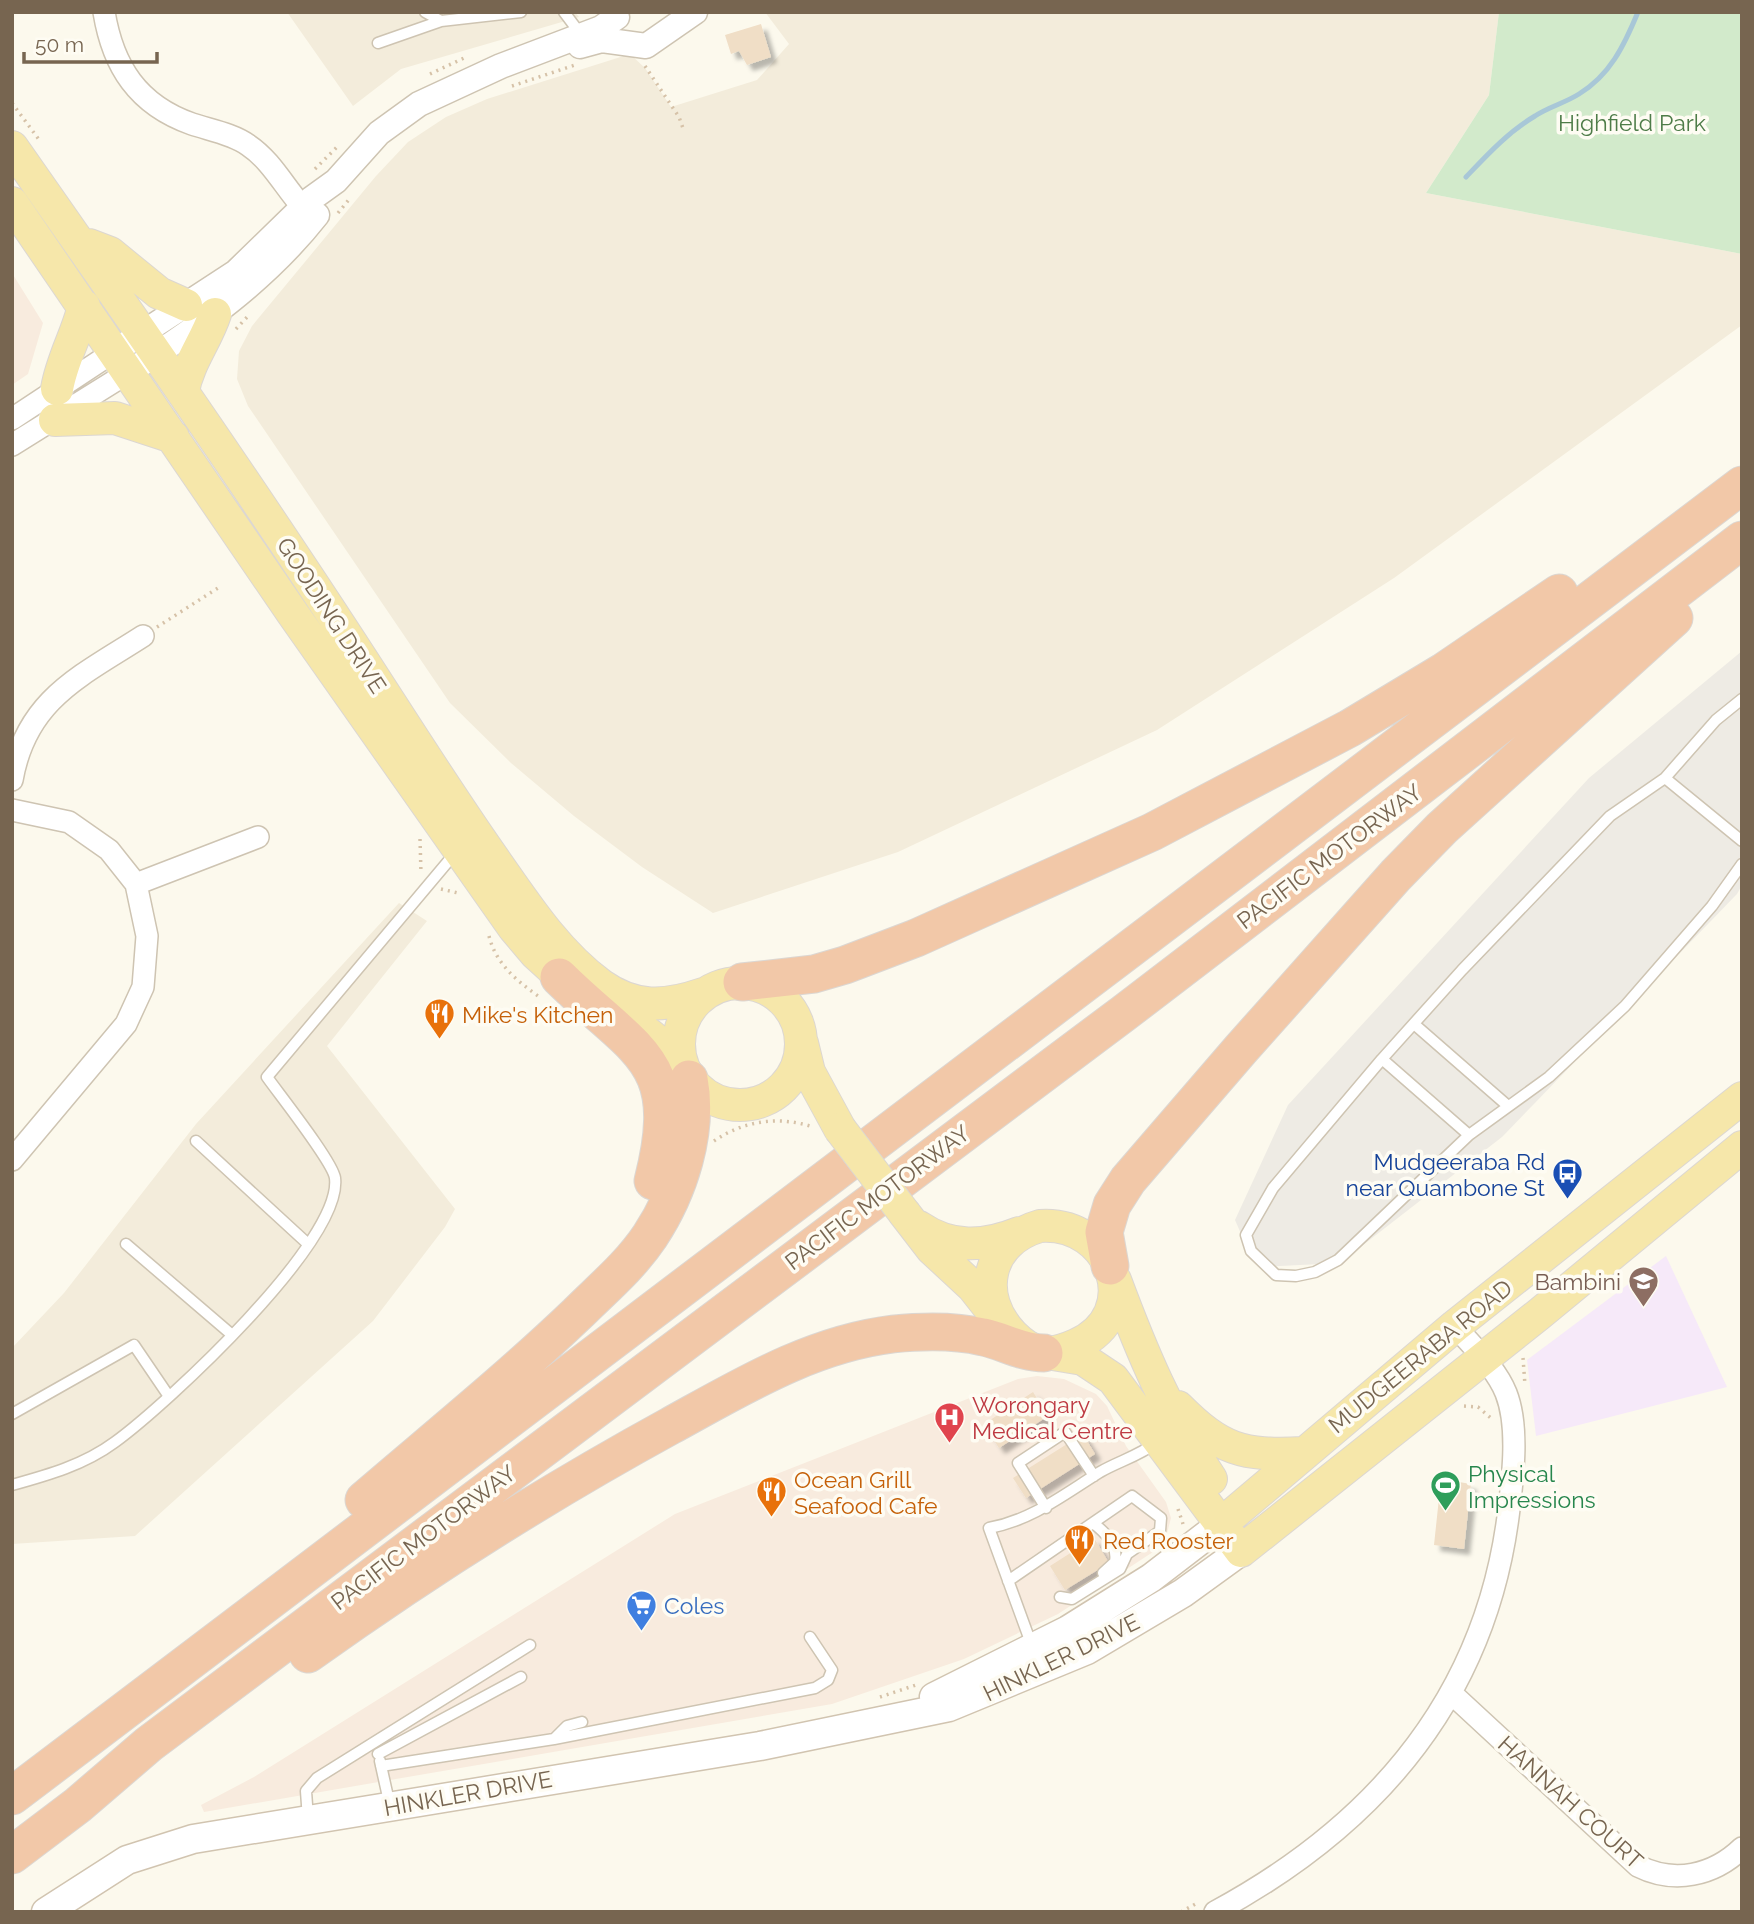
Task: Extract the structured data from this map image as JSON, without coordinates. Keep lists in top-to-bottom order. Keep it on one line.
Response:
{"streets":{"highway":["PACIFIC MOTORWAY"],"main road":["GOODING DRIVE","MUDGEERABA ROAD","HINKLER DRIVE"],"street":["HANNAH COURT"]},"crossings":[["MUDGEERABA ROAD","HINKLER DRIVE"]],"parks":["Highfield Park"],"places":{"restaurant":["Mike's Kitchen","Ocean Grill Seafood Cafe","Red Rooster"],"bus stop":["Mudgeeraba Rd near Quambone St"],"school or university":["Bambini"],"hospital":["Worongary Medical Centre"],"sports":["Physical Impressions"],"supermarket":["Coles"]},"scale_bar":"50 m"}
